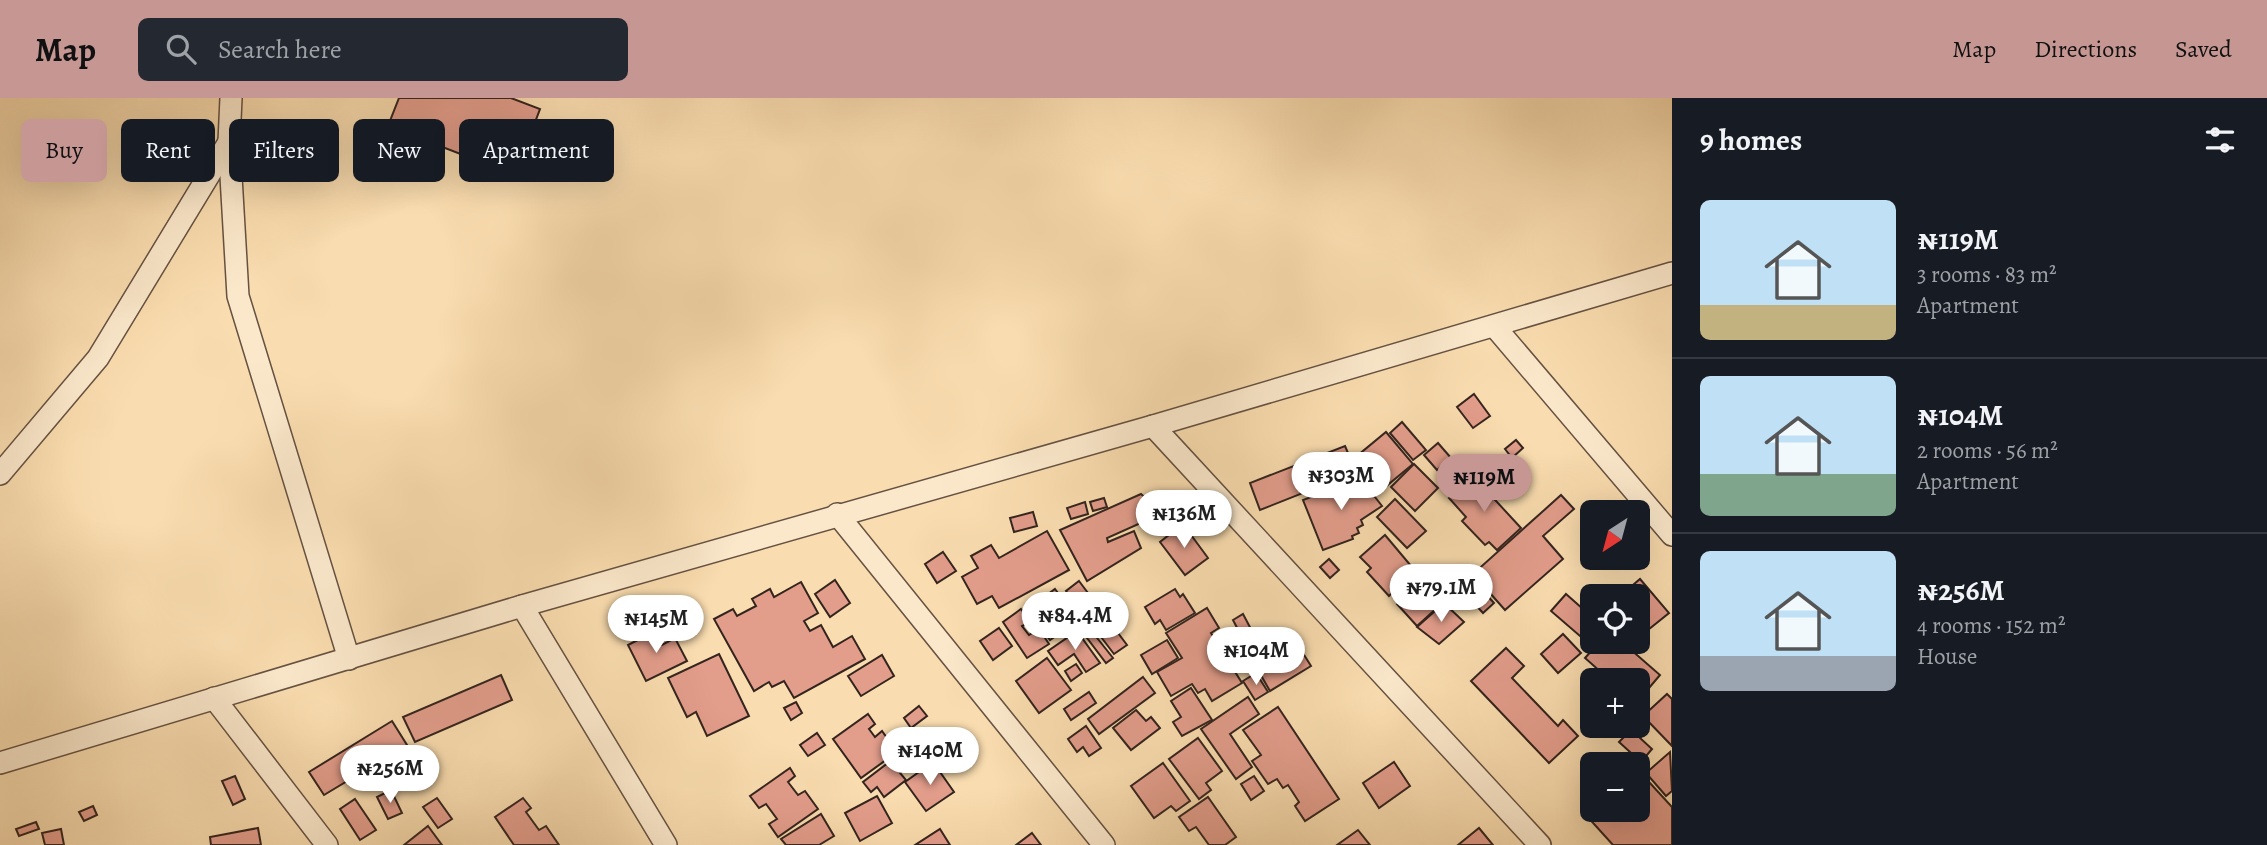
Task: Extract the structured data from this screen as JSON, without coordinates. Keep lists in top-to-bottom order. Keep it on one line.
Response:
{"north":"bottom left","page":{"header":"Map","search":"Search here","nav":["Map","Directions","Saved"],"heading":"9 homes","chip":["Buy","Rent","Filters","New","Apartment"],"list":[{"name":"₦119M","note":"3 rooms · 83 m² · Apartment"},{"name":"₦104M","note":"2 rooms · 56 m² · Apartment"},{"name":"₦256M","note":"4 rooms · 152 m² · House"}],"price":["₦303M","₦119M","₦136M","₦79.1M","₦84.4M","₦145M","₦104M","₦140M","₦256M"],"map_buttons":["+","−"]}}
